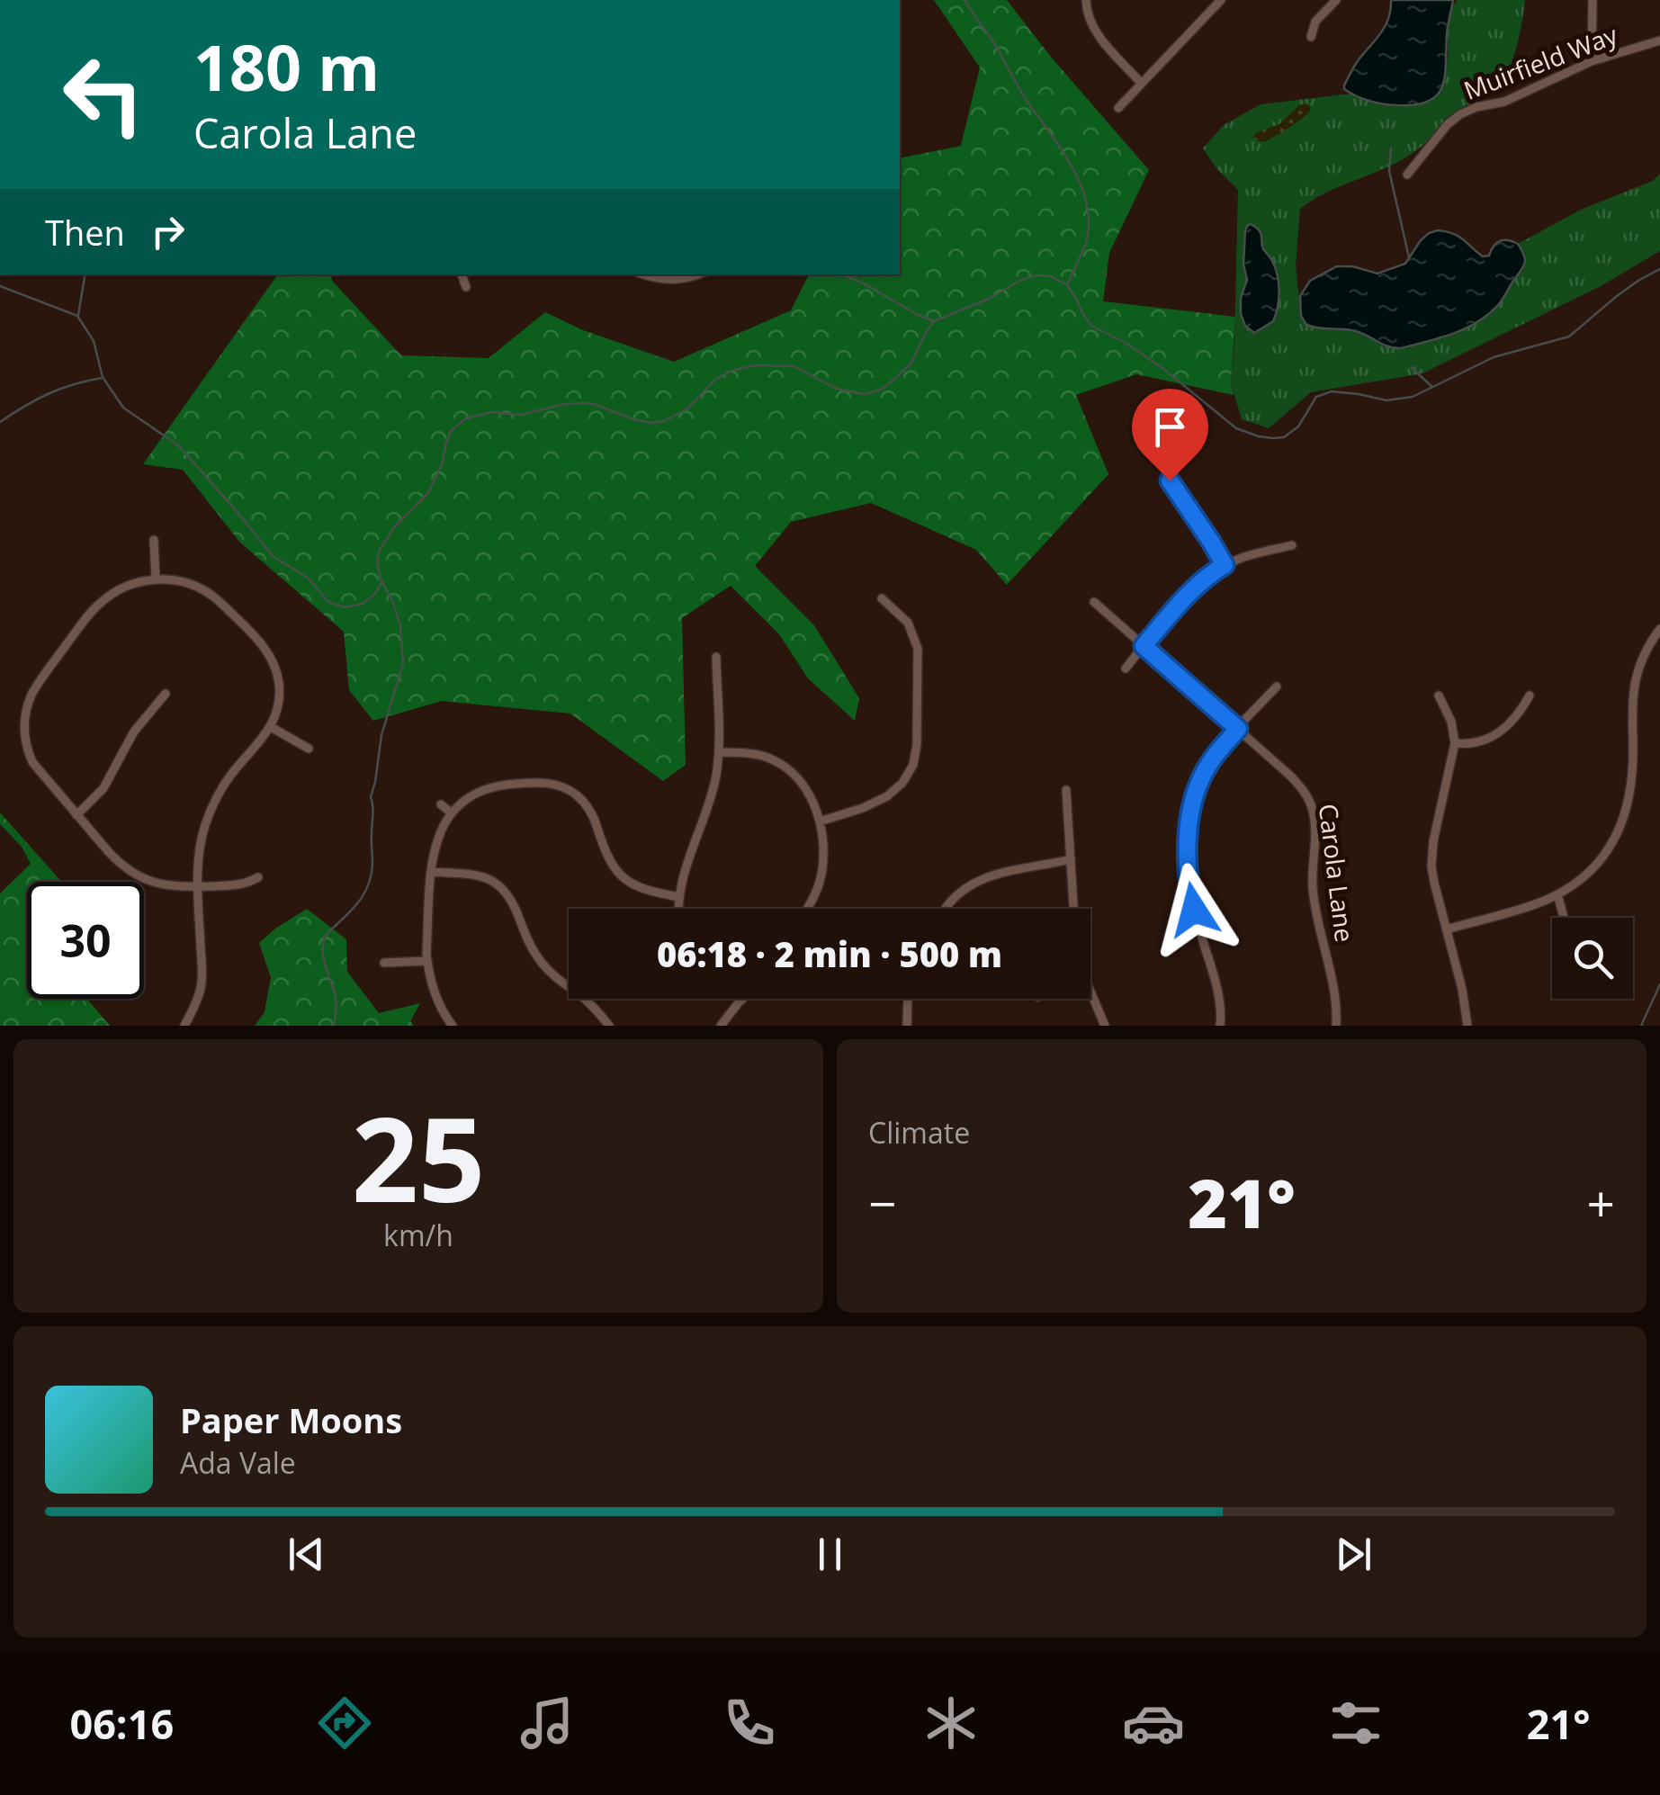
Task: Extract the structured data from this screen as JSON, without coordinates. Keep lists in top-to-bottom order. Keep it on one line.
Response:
{"streets":{"street":["Muirfield Way","Carola Lane"]},"page":{"turn":["180 m","Carola Lane"],"then":"Then","limit":"30","trip":"06:18 · 2 min · 500 m","tile":[["25","km/h"],"Climate"],"heat":["−","21°","+"],"song":["Paper Moons","Ada Vale"],"tabs":["06:16","21°"]}}
